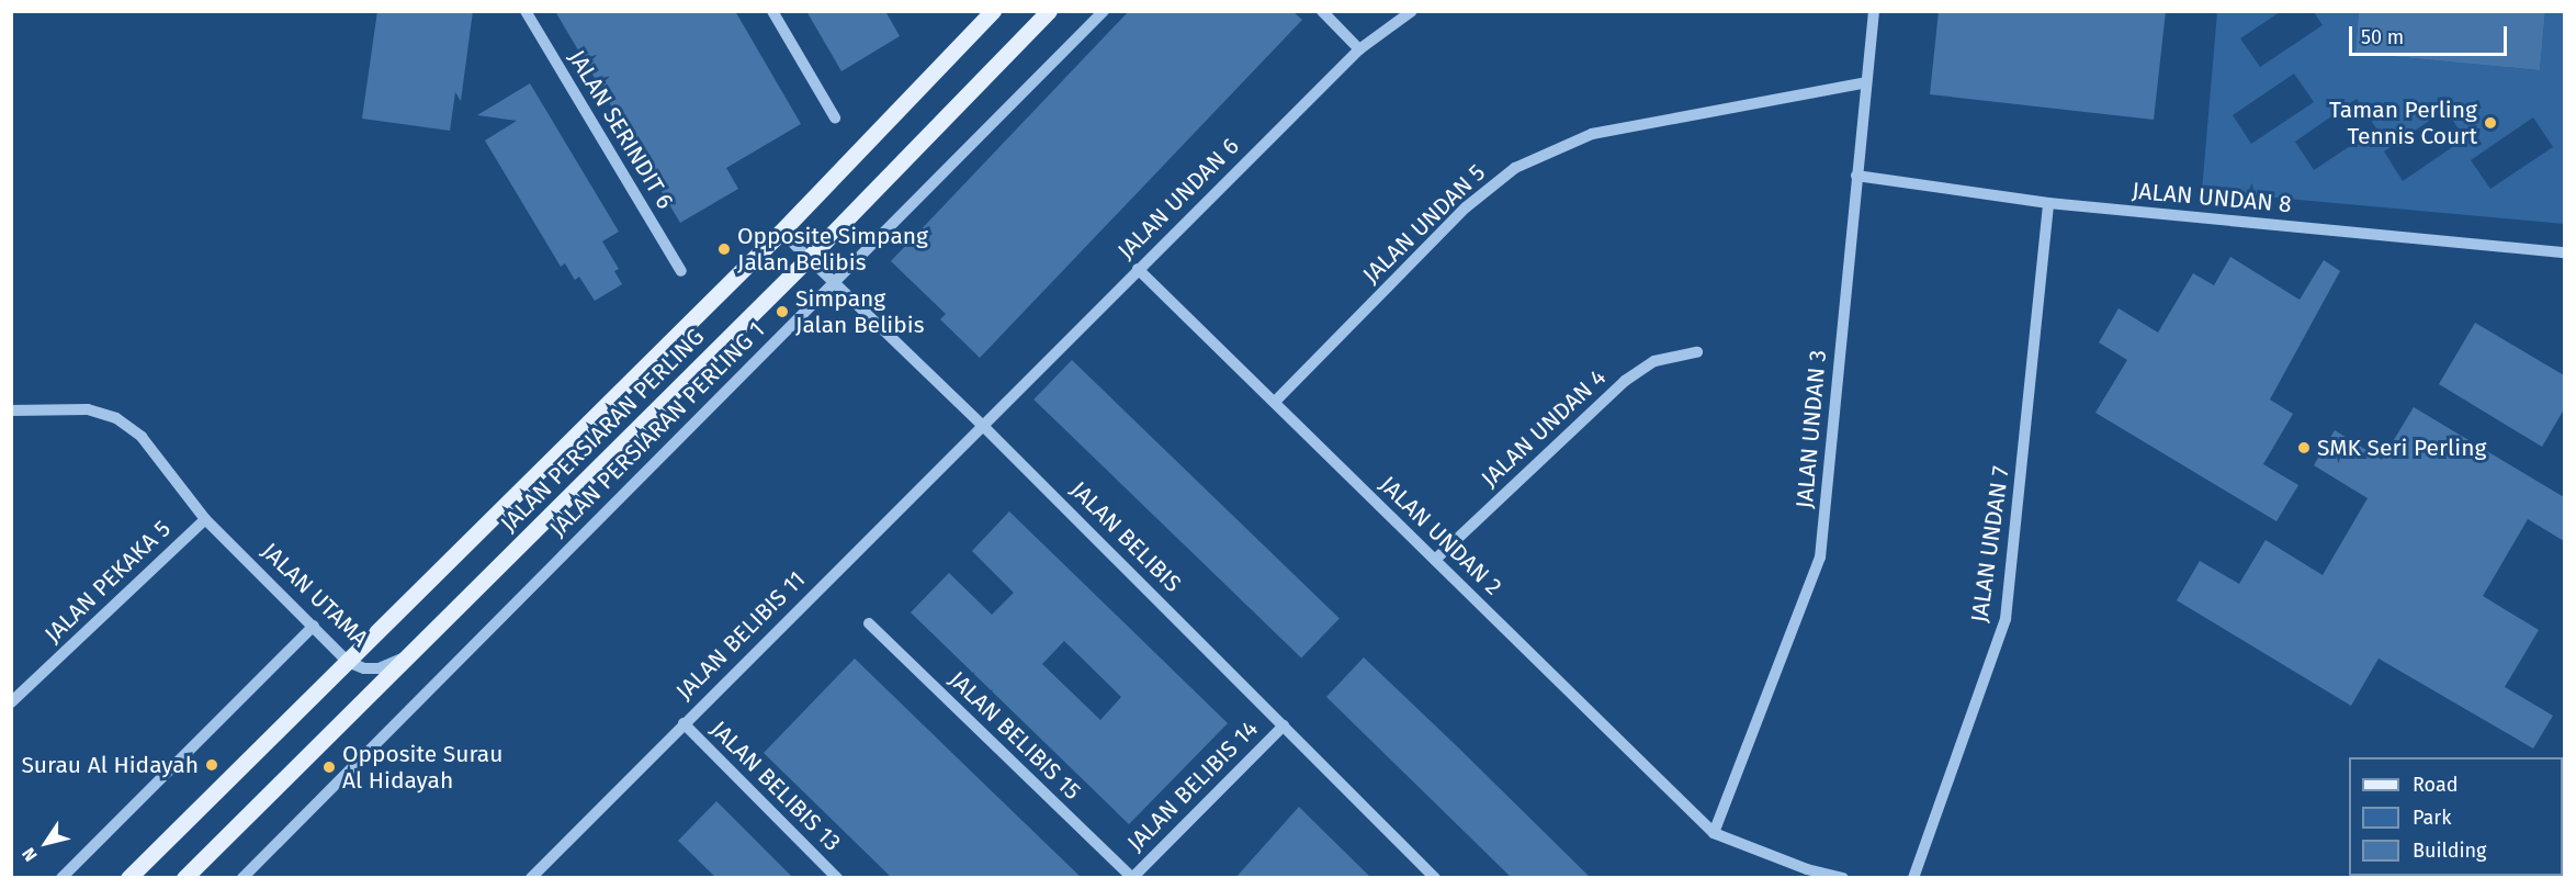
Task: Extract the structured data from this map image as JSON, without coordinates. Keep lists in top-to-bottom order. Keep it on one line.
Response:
{"streets":{"main road":["JALAN PERSIARAN PERLING"],"street":["JALAN SERINDIT 6","JALAN UNDAN 8","JALAN UNDAN 6","JALAN UNDAN 5","JALAN UNDAN 4","JALAN PERSIARAN PERLING 1","JALAN UNDAN 3","JALAN UNDAN 2","JALAN BELIBIS","JALAN UNDAN 7","JALAN PEKAKA 5","JALAN UTAMA","JALAN BELIBIS 11","JALAN BELIBIS 15","JALAN BELIBIS 13","JALAN BELIBIS 14"]},"crossings":[["JALAN UNDAN 8","JALAN UNDAN 3"],["JALAN UNDAN 8","JALAN UNDAN 7"],["JALAN UNDAN 6","JALAN UNDAN 2"],["JALAN UNDAN 6","JALAN BELIBIS"],["JALAN UNDAN 6","JALAN BELIBIS 11"],["JALAN UNDAN 5","JALAN UNDAN 3"],["JALAN UNDAN 5","JALAN UNDAN 2"],["JALAN UNDAN 4","JALAN UNDAN 2"],["JALAN PERSIARAN PERLING 1","JALAN BELIBIS"],["JALAN UNDAN 3","JALAN UNDAN 2"],["JALAN PERSIARAN PERLING","JALAN BELIBIS"],["JALAN PERSIARAN PERLING","JALAN UTAMA"],["JALAN BELIBIS","JALAN BELIBIS 11"],["JALAN BELIBIS","JALAN BELIBIS 14"],["JALAN PEKAKA 5","JALAN UTAMA"],["JALAN BELIBIS 11","JALAN BELIBIS 13"],["JALAN BELIBIS 15","JALAN BELIBIS 14"]],"places":["Taman Perling Tennis Court","Opposite Simpang Jalan Belibis","Simpang Jalan Belibis","SMK Seri Perling","Surau Al Hidayah","Opposite Surau Al Hidayah"],"legend":["Road","Park","Building"],"scale_bar":"50 m","north":"bottom left"}
